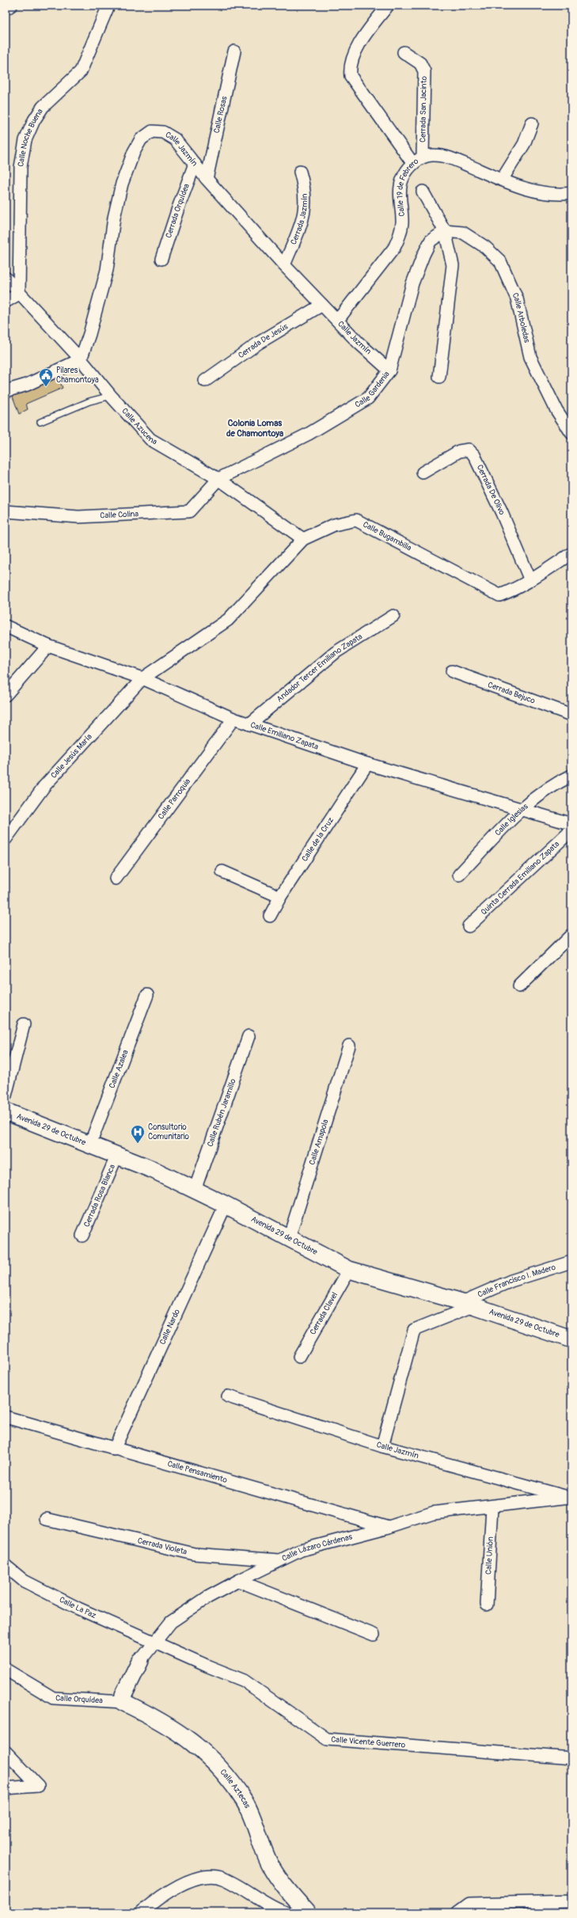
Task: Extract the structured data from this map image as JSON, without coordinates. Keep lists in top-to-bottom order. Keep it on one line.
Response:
{"streets":{"street":["Cerrada San Jacinto","Calle Rosas","Calle Noche Buena","Calle Jazmín","Calle 19 de Febrero","Cerrada Orquídea","Cerrada Jazmín","Calle Arboledas","Cerrada De Jesús","Calle Gardenia","Calle Azucena","Cerrada De Olivo","Calle Colina","Calle Bugambilia","Andador Tercer Emiliano Zapata","Cerrada Bejuco","Calle Emiliano Zapata","Calle Jesús María","Calle Parroquia","Calle Iglesias","Calle de la Cruz","Quinta Cerrada Emiliano Zapata","Calle Azalea","Calle Rubén Jaramillo","Avenida 29 de Octubre","Calle Amapola","Cerrada Rosa Blanca","Calle Francisco I. Madero","Cerrada Clavel","Calle Nardo","Calle Pensamiento","Cerrada Violeta","Calle Lázaro Cárdenas","Calle Unión","Calle La Paz","Calle Orquídea","Calle Vicente Guerrero","Calle Aztecas"]},"crossings":[["Cerrada San Jacinto","Calle 19 de Febrero"],["Calle Rosas","Calle Jazmín"],["Calle Noche Buena","Calle Azucena"],["Calle Jazmín","Calle 19 de Febrero"],["Calle Jazmín","Cerrada Orquídea"],["Calle Jazmín","Cerrada Jazmín"],["Calle Jazmín","Cerrada De Jesús"],["Calle Jazmín","Calle Gardenia"],["Calle Jazmín","Calle Azucena"],["Calle Jazmín","Calle Francisco I. Madero"],["Calle Jazmín","Calle Lázaro Cárdenas"],["Calle Arboledas","Calle Gardenia"],["Calle Gardenia","Calle Azucena"],["Calle Gardenia","Calle Colina"],["Calle Azucena","Calle Colina"],["Calle Azucena","Calle Bugambilia"],["Cerrada De Olivo","Calle Bugambilia"],["Calle Bugambilia","Calle Emiliano Zapata"],["Calle Bugambilia","Calle Jesús María"],["Andador Tercer Emiliano Zapata","Calle Emiliano Zapata"],["Calle Emiliano Zapata","Calle Jesús María"],["Calle Emiliano Zapata","Calle Parroquia"],["Calle Emiliano Zapata","Calle Iglesias"],["Calle Emiliano Zapata","Calle de la Cruz"],["Calle Azalea","Avenida 29 de Octubre"],["Calle Rubén Jaramillo","Avenida 29 de Octubre"],["Avenida 29 de Octubre","Calle Amapola"],["Avenida 29 de Octubre","Cerrada Rosa Blanca"],["Avenida 29 de Octubre","Calle Francisco I. Madero"],["Avenida 29 de Octubre","Cerrada Clavel"],["Avenida 29 de Octubre","Calle Nardo"],["Calle Nardo","Calle Pensamiento"],["Calle Pensamiento","Calle Lázaro Cárdenas"],["Cerrada Violeta","Calle Lázaro Cárdenas"],["Calle Lázaro Cárdenas","Calle Unión"],["Calle Lázaro Cárdenas","Calle La Paz"],["Calle Lázaro Cárdenas","Calle Orquídea"],["Calle Lázaro Cárdenas","Calle Vicente Guerrero"],["Calle Lázaro Cárdenas","Calle Aztecas"],["Calle La Paz","Calle Vicente Guerrero"],["Calle Orquídea","Calle Aztecas"]],"districts":["Colonia Lomas de Chamontoya"],"places":{"public building":["Pilares Chamontoya"],"hospital":["Consultorio Comunitario"]}}
